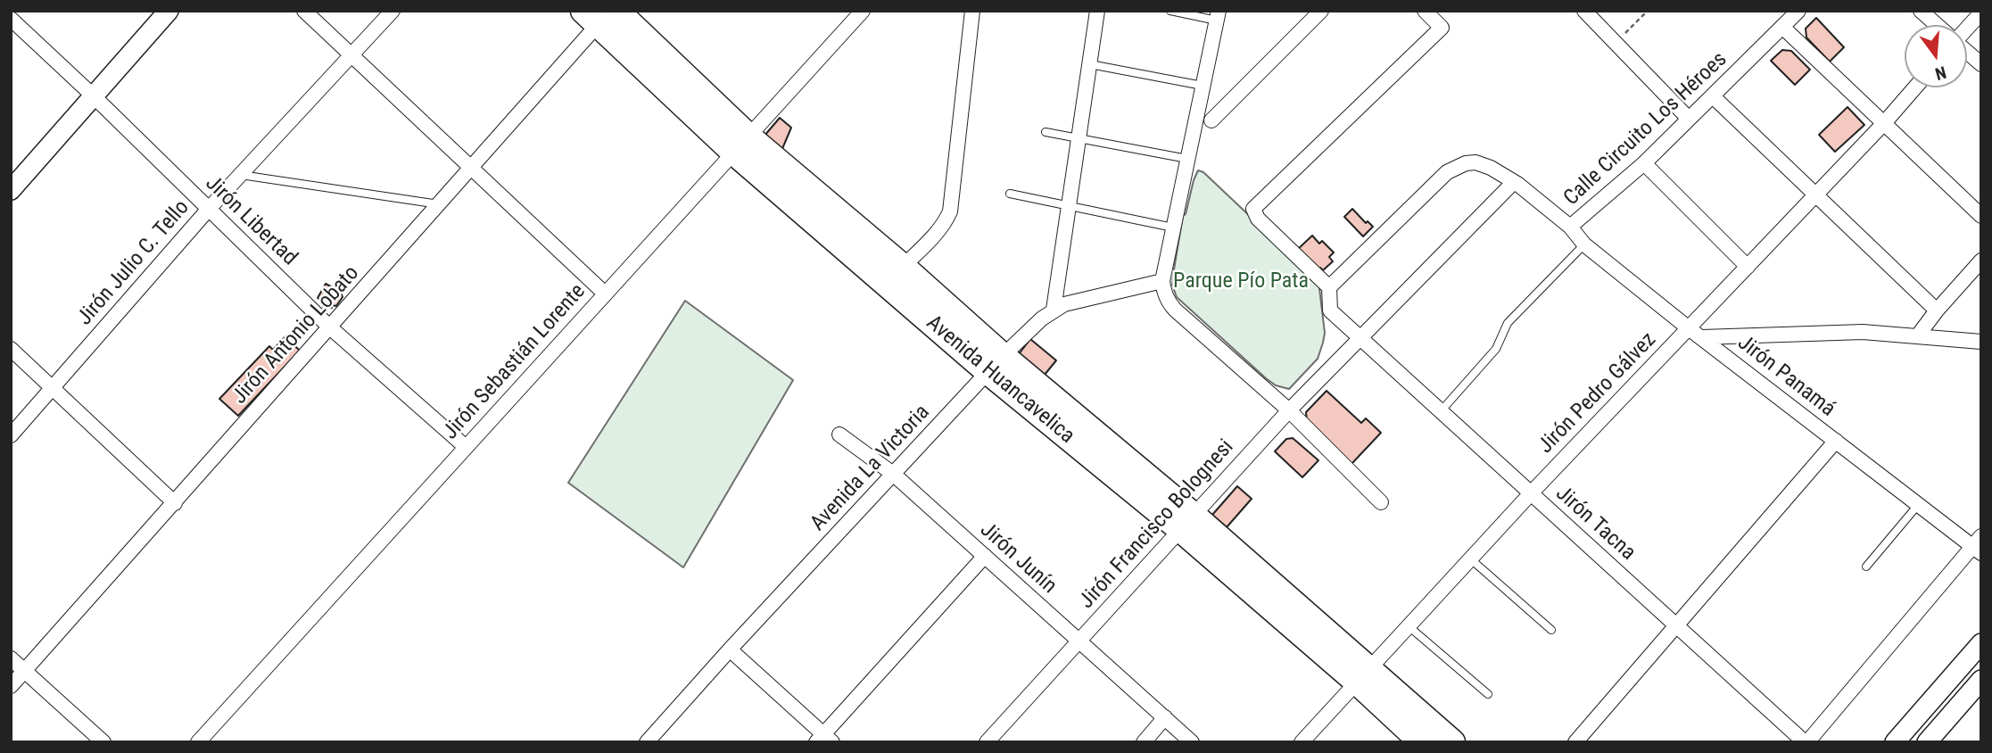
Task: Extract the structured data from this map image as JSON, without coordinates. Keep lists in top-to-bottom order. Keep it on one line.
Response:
{"streets":{"highway":["Avenida Huancavelica"],"street":["Calle Circuito Los Héroes","Jirón Libertad","Jirón Julio C. Tello","Jirón Antonio Lobato","Jirón Sebastián Lorente","Jirón Panamá","Jirón Pedro Gálvez","Avenida La Victoria","Jirón Tacna","Jirón Francisco Bolognesi","Jirón Junín"]},"crossings":[["Calle Circuito Los Héroes","Jirón Panamá"],["Calle Circuito Los Héroes","Jirón Tacna"],["Calle Circuito Los Héroes","Jirón Francisco Bolognesi"],["Jirón Libertad","Jirón Julio C. Tello"],["Jirón Libertad","Jirón Antonio Lobato"],["Jirón Libertad","Jirón Sebastián Lorente"],["Jirón Antonio Lobato","Avenida Huancavelica"],["Jirón Sebastián Lorente","Avenida Huancavelica"],["Jirón Panamá","Jirón Pedro Gálvez"],["Avenida Huancavelica","Jirón Pedro Gálvez"],["Avenida Huancavelica","Avenida La Victoria"],["Avenida Huancavelica","Jirón Francisco Bolognesi"],["Jirón Pedro Gálvez","Jirón Tacna"],["Avenida La Victoria","Jirón Junín"],["Jirón Tacna","Jirón Francisco Bolognesi"],["Jirón Francisco Bolognesi","Jirón Junín"]],"parks":["Parque Pío Pata"],"north":"bottom"}
